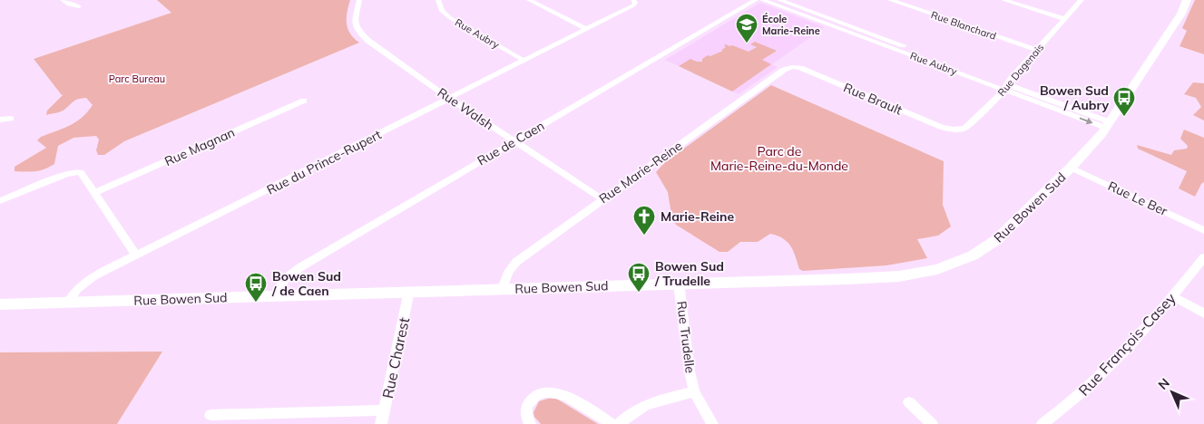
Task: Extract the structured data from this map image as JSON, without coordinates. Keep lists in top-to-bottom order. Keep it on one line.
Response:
{"streets":{"street":["Rue Blanchard","Rue Aubry","Rue Dagenais","Rue Brault","Rue Walsh","Rue de Caen","Rue Magnan","Rue du Prince-Rupert","Rue Marie-Reine","Rue Le Ber","Rue Bowen Sud","Rue Trudelle","Rue François-Casey","Rue Charest"]},"crossings":[["Rue Blanchard","Rue Dagenais"],["Rue Aubry","Rue Dagenais"],["Rue Aubry","Rue du Prince-Rupert"],["Rue Aubry","Rue Bowen Sud"],["Rue Dagenais","Rue Brault"],["Rue Brault","Rue Marie-Reine"],["Rue Walsh","Rue de Caen"],["Rue Walsh","Rue du Prince-Rupert"],["Rue Walsh","Rue Marie-Reine"],["Rue de Caen","Rue Bowen Sud"],["Rue du Prince-Rupert","Rue Bowen Sud"],["Rue Marie-Reine","Rue Bowen Sud"],["Rue Le Ber","Rue Bowen Sud"],["Rue Bowen Sud","Rue Trudelle"],["Rue Bowen Sud","Rue Charest"]],"parks":["Parc Bureau","Parc de Marie-Reine-du-Monde"],"places":{"school or university":["École Marie-Reine"],"bus stop":["Bowen Sud / Aubry","Bowen Sud / Trudelle","Bowen Sud / de Caen"],"church":["Marie-Reine"]},"north":"top left"}
